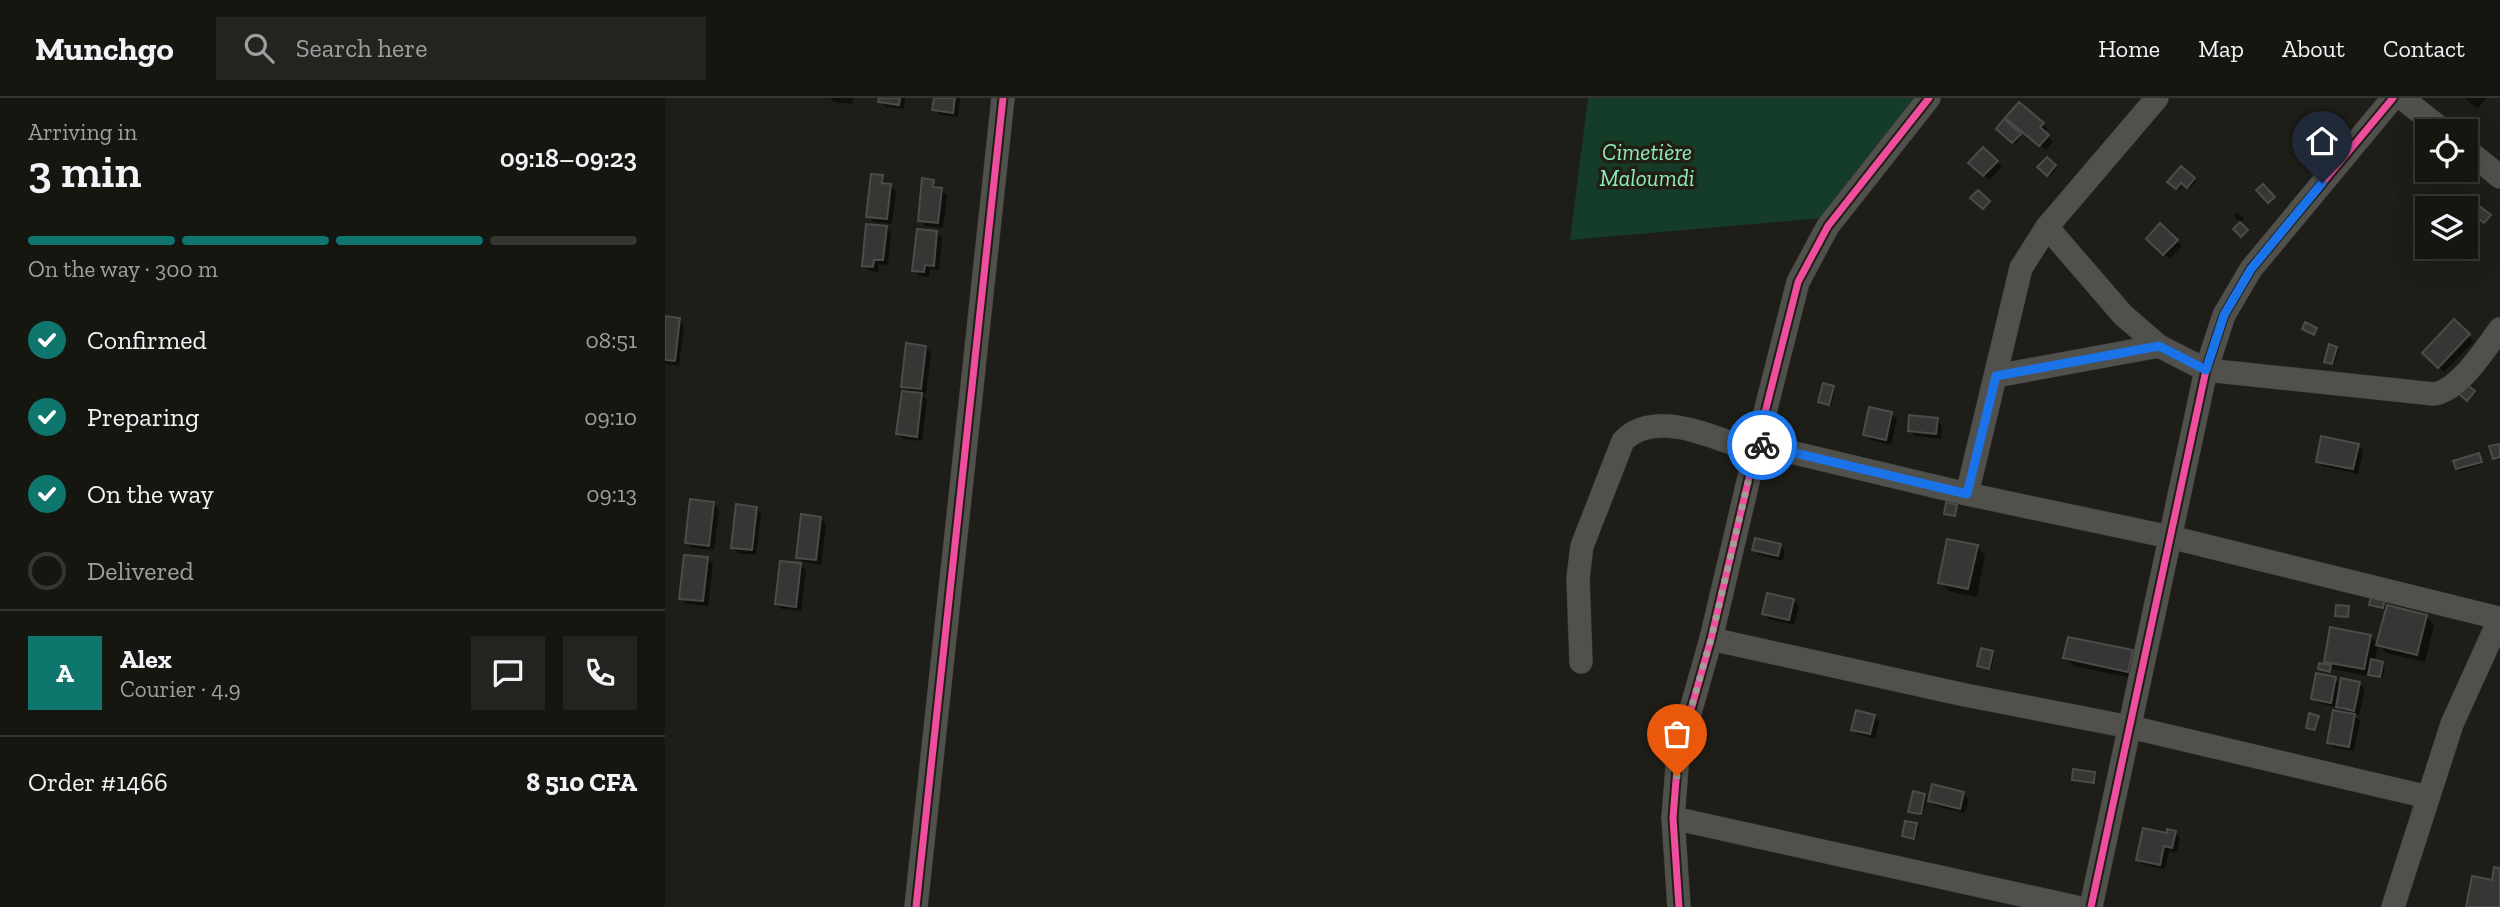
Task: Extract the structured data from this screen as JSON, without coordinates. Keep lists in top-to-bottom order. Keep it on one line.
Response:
{"parks":["Cimetière Maloumdi"],"page":{"header":"Munchgo","search":"Search here","nav":["Home","Map","About","Contact"],"heading":["3 min","Arriving in","09:18–09:23"],"panel":["Alex","Courier · 4.9","Order #1466","8 510 CFA"],"bar":"On the way · 300 m","list":[["Confirmed","08:51"],["Preparing","09:10"],["On the way","09:13"],"Delivered"],"round":"A"}}
